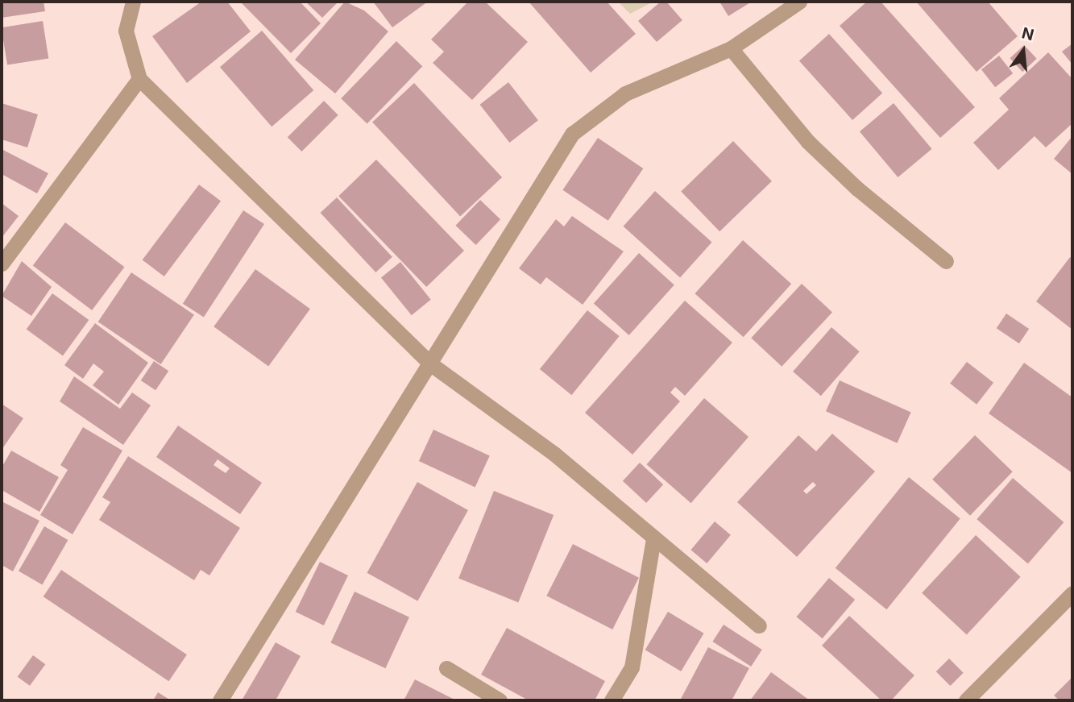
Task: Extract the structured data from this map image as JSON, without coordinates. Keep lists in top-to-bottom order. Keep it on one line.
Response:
{"north":"top"}
